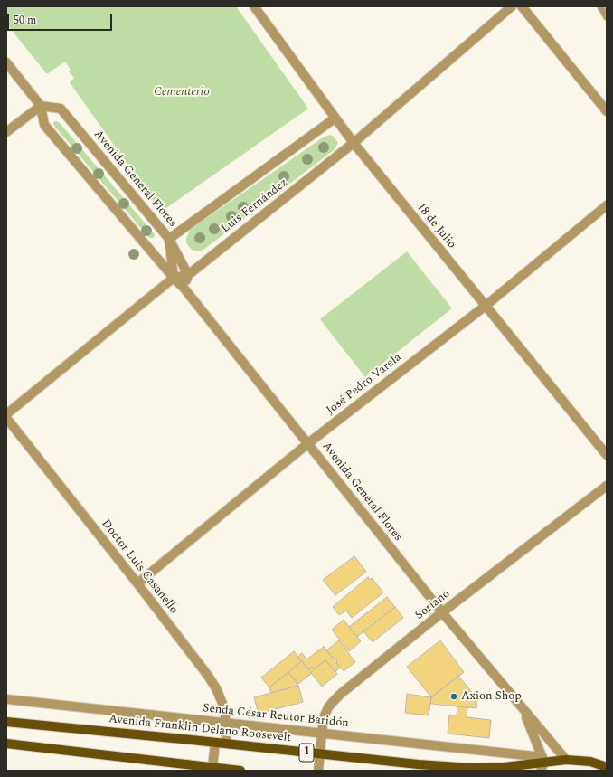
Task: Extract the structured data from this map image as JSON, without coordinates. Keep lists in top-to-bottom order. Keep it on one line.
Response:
{"streets":{"main road":["Avenida Franklin Delano Roosevelt","1"],"street":["Avenida General Flores","Luis Fernández","18 de Julio","José Pedro Varela","Doctor Luis Casanello","Soriano","Senda César Reutor Baridón"]},"crossings":[["Avenida General Flores","Luis Fernández"],["Avenida General Flores","José Pedro Varela"],["Avenida General Flores","Soriano"],["Avenida General Flores","Senda César Reutor Baridón"],["Avenida General Flores","Avenida Franklin Delano Roosevelt"],["Luis Fernández","18 de Julio"],["18 de Julio","José Pedro Varela"],["José Pedro Varela","Doctor Luis Casanello"],["Doctor Luis Casanello","Senda César Reutor Baridón"],["Doctor Luis Casanello","Avenida Franklin Delano Roosevelt"],["Soriano","Senda César Reutor Baridón"],["Soriano","Avenida Franklin Delano Roosevelt"],["Senda César Reutor Baridón","Avenida Franklin Delano Roosevelt"]],"parks":["Cementerio"],"places":["Axion Shop"],"scale_bar":"50 m"}
